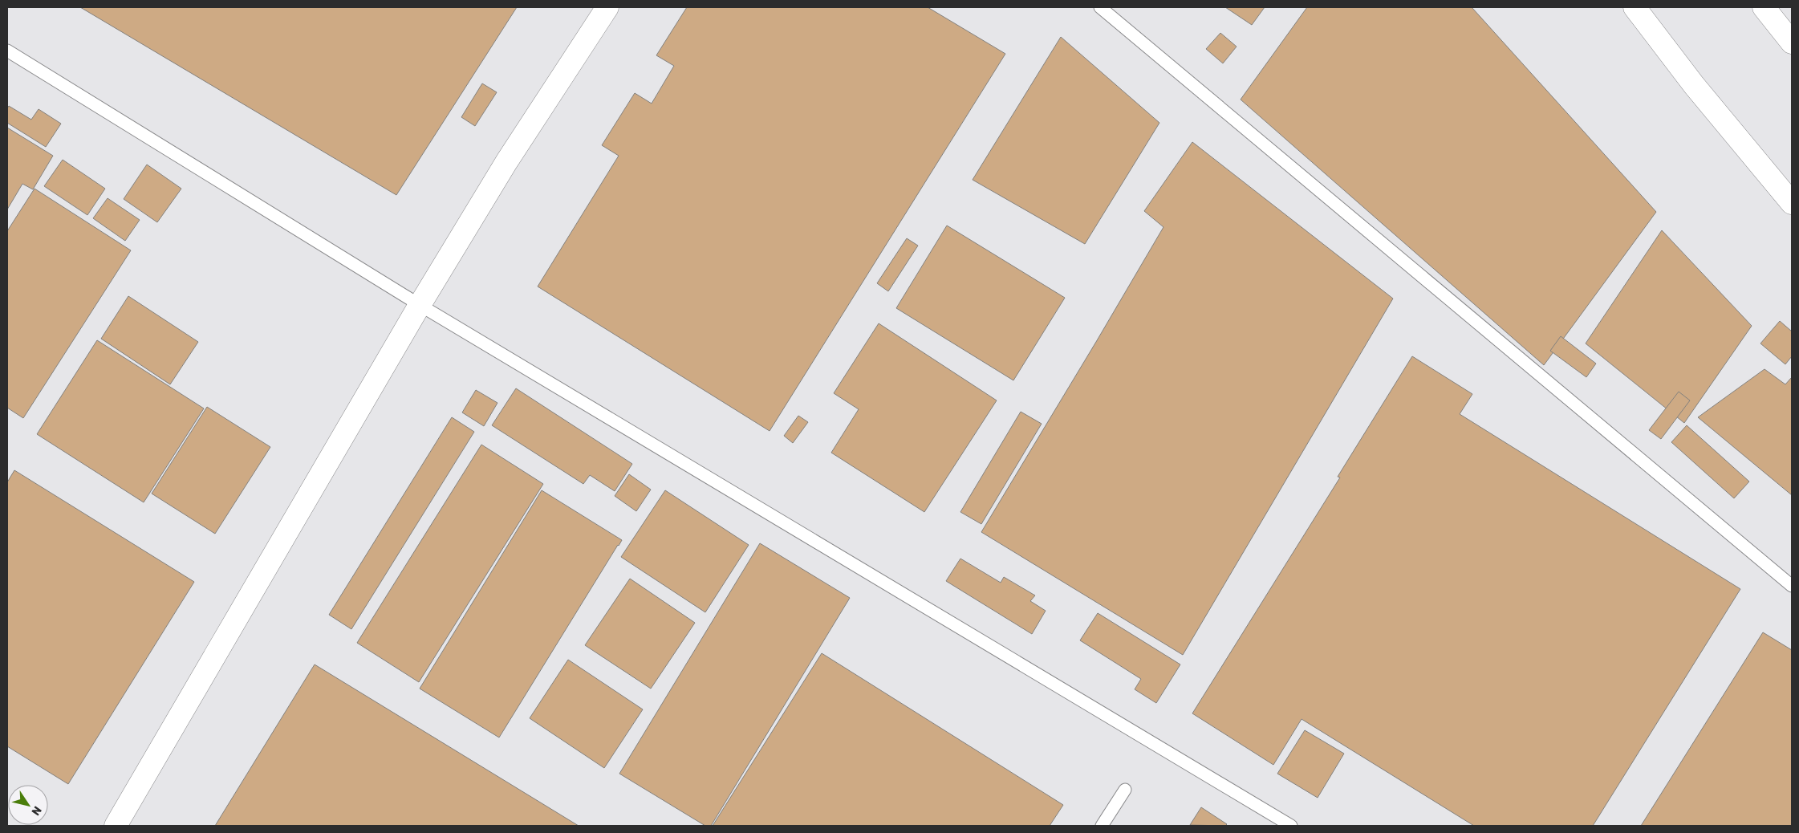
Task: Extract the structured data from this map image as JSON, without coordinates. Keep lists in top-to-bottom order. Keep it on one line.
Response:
{"north":"bottom right"}
